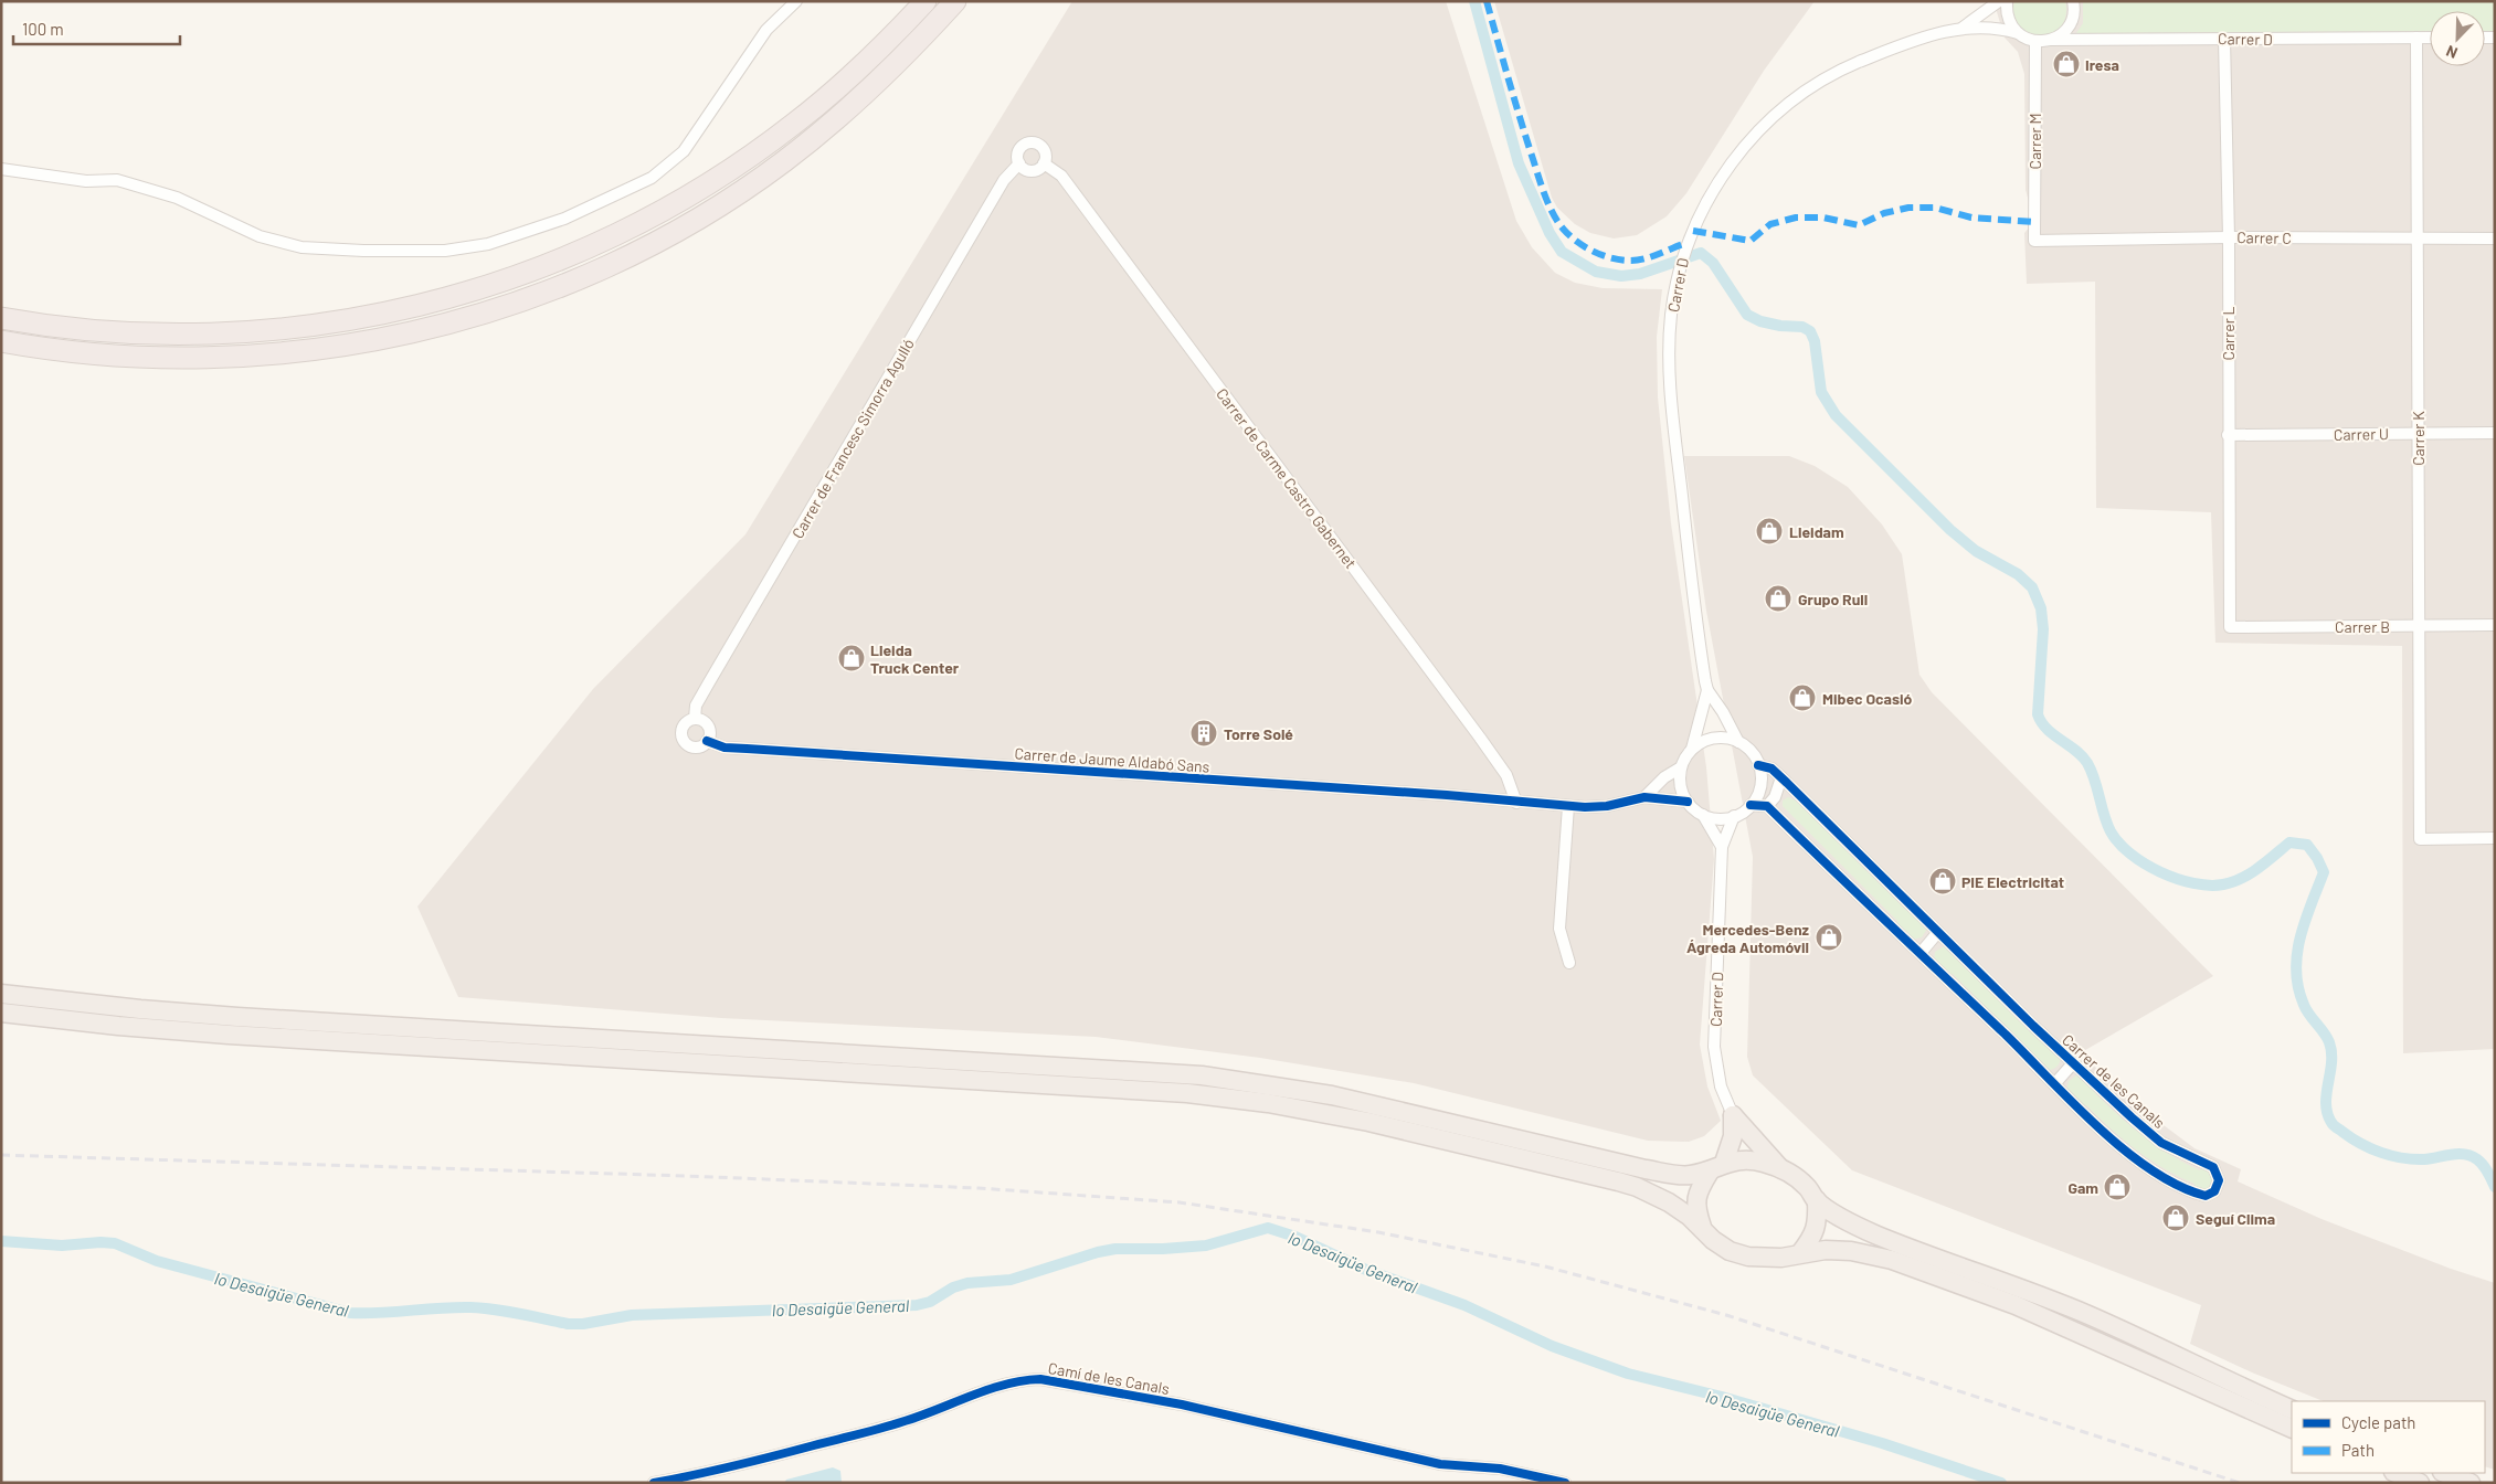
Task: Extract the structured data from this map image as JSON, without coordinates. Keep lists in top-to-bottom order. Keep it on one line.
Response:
{"streets":{"street":["Carrer D","Carrer M","Carrer C","Carrer L","Carrer U","Carrer de Francesc Simorra Agulló","Carrer K","Carrer de Carme Castro Gabernet","Carrer B","Carrer de Jaume Aldabó Sans","Carrer de les Canals","Camí de les Canals"]},"crossings":[["Carrer D","Carrer M"],["Carrer D","Carrer L"],["Carrer D","Carrer K"],["Carrer D","Carrer de les Canals"],["Carrer M","Carrer C"],["Carrer C","Carrer L"],["Carrer C","Carrer K"],["Carrer L","Carrer U"],["Carrer L","Carrer B"],["Carrer U","Carrer K"],["Carrer de Francesc Simorra Agulló","Carrer de Carme Castro Gabernet"],["Carrer de Francesc Simorra Agulló","Carrer de Jaume Aldabó Sans"],["Carrer K","Carrer B"],["Carrer de Carme Castro Gabernet","Carrer de Jaume Aldabó Sans"]],"water":["lo Desaigüe General"],"places":{"shop":["Iresa","Lleidam","Grupo Rull","Lleida Truck Center","Mibec Ocasió","PIE Electricitat","Mercedes-Benz Ágreda Automóvil","Gam","Seguí Clima"],"building":["Torre Solé"]},"legend":["Cycle path","Path"],"scale_bar":"100 m","north":"bottom left"}
